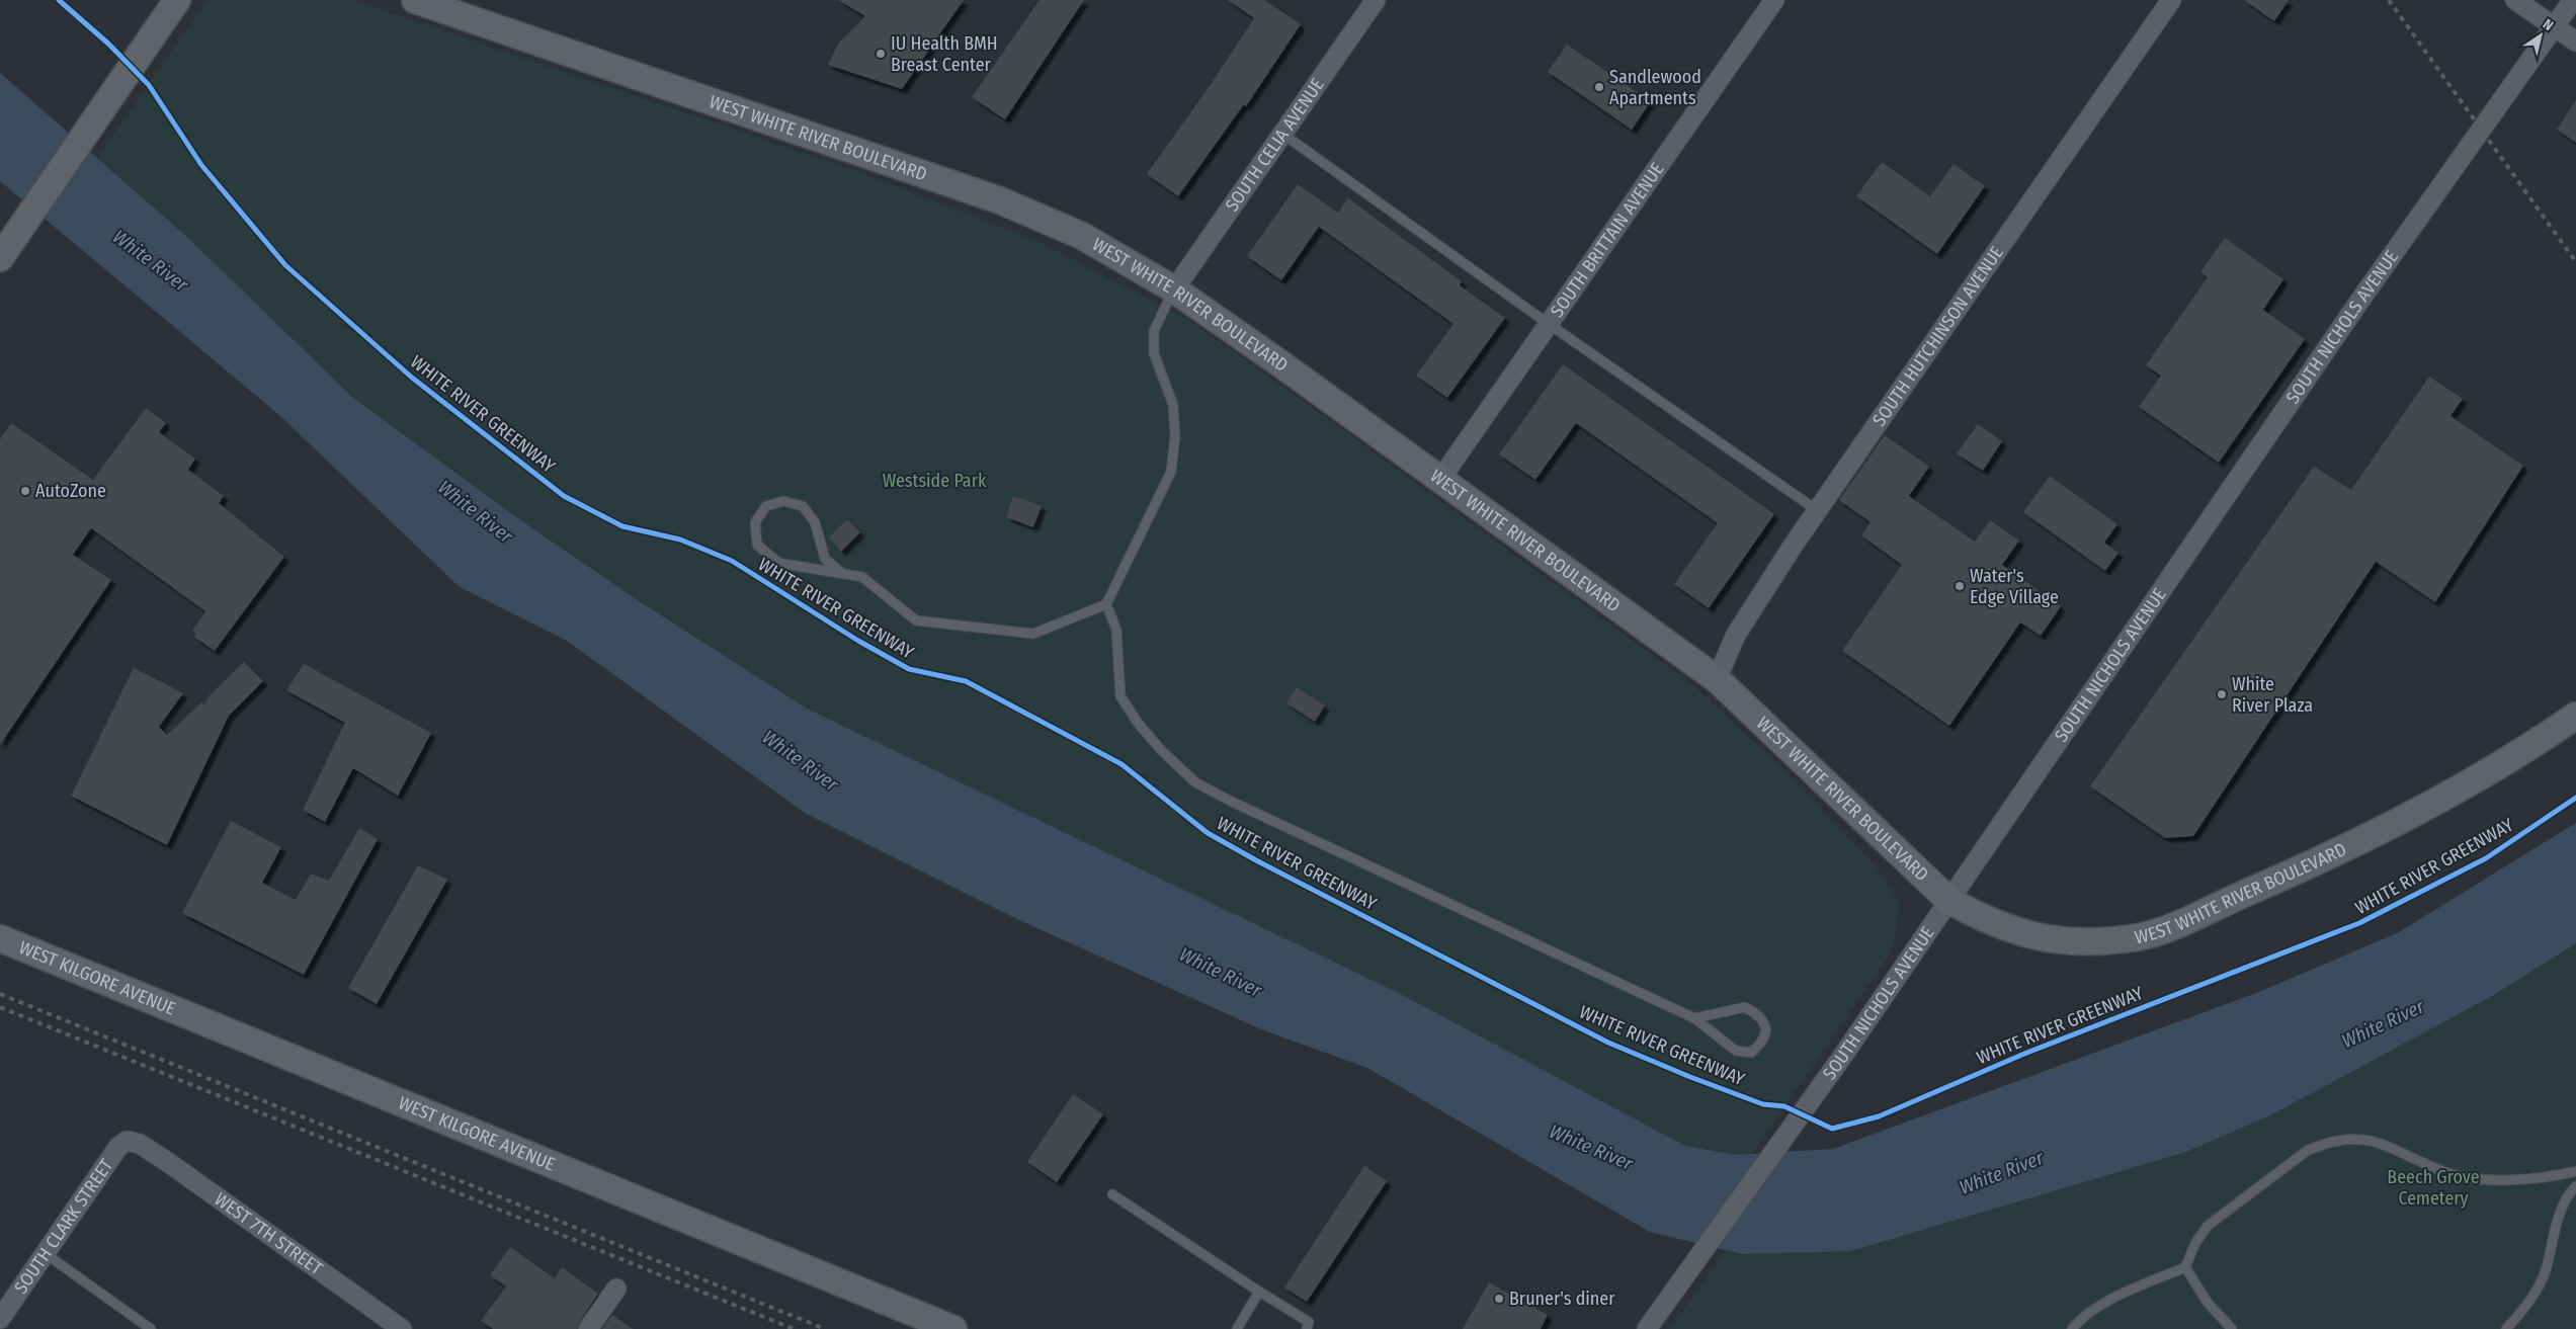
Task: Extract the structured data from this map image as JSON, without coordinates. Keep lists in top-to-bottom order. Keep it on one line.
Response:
{"streets":{"street":["WEST WHITE RIVER BOULEVARD","SOUTH CELIA AVENUE","SOUTH BRITTAIN AVENUE","SOUTH NICHOLS AVENUE","SOUTH HUTCHINSON AVENUE","WEST KILGORE AVENUE","SOUTH CLARK STREET","WEST 7TH STREET"],"cycle path":["WHITE RIVER GREENWAY"]},"crossings":[["WEST WHITE RIVER BOULEVARD","SOUTH CELIA AVENUE"],["WEST WHITE RIVER BOULEVARD","SOUTH BRITTAIN AVENUE"],["WEST WHITE RIVER BOULEVARD","SOUTH NICHOLS AVENUE"],["WEST WHITE RIVER BOULEVARD","SOUTH HUTCHINSON AVENUE"],["SOUTH CLARK STREET","WEST 7TH STREET"]],"water":["White River"],"parks":["Westside Park","Beech Grove Cemetery"],"places":["IU Health BMH Breast Center","Sandlewood Apartments","AutoZone","Water's Edge Village","White River Plaza","Bruner's diner"],"north":"top right"}
